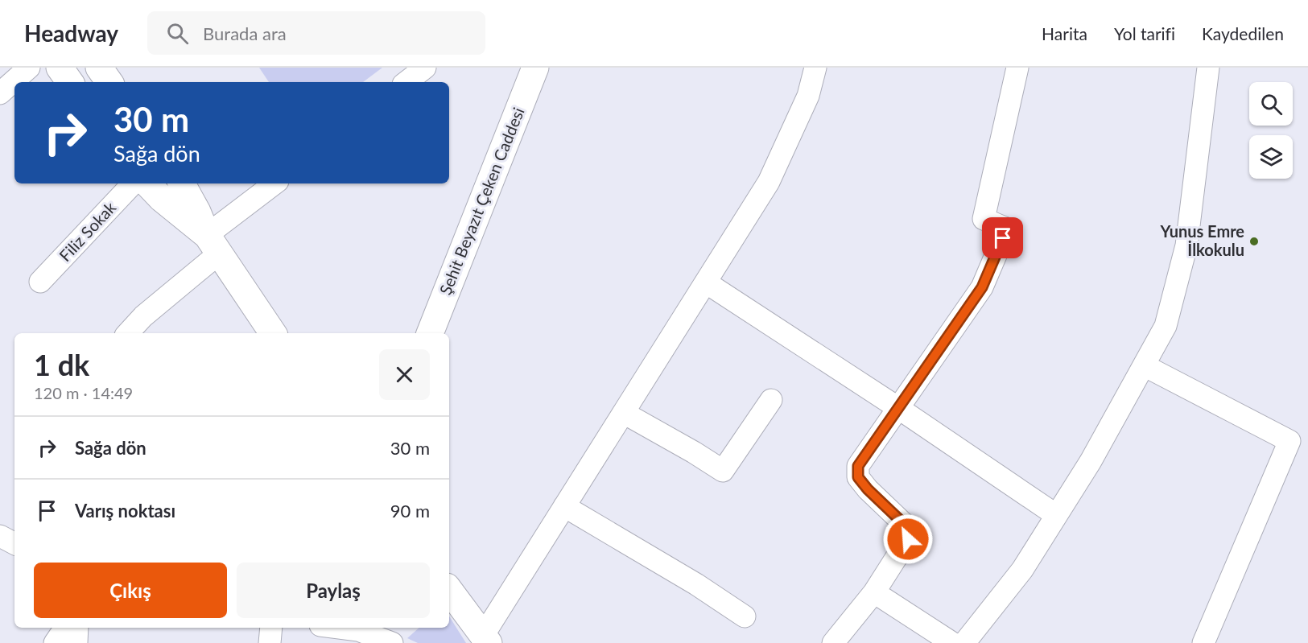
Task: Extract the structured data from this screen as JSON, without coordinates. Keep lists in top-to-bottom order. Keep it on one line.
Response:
{"streets":{"main road":["Şehit Beyazıt Çeken Caddesi"],"street":["Filiz Sokak"]},"places":["Yunus Emre İlkokulu"],"page":{"header":"Headway","search":"Burada ara","nav":["Harita","Yol tarifi","Kaydedilen"],"turn":["30 m","Sağa dön"],"heading":["1 dk","120 m · 14:49"],"list":[{"name":"Sağa dön","value":"30 m"},{"name":"Varış noktası","value":"90 m"}],"buttons":["Çıkış","Paylaş"]}}
